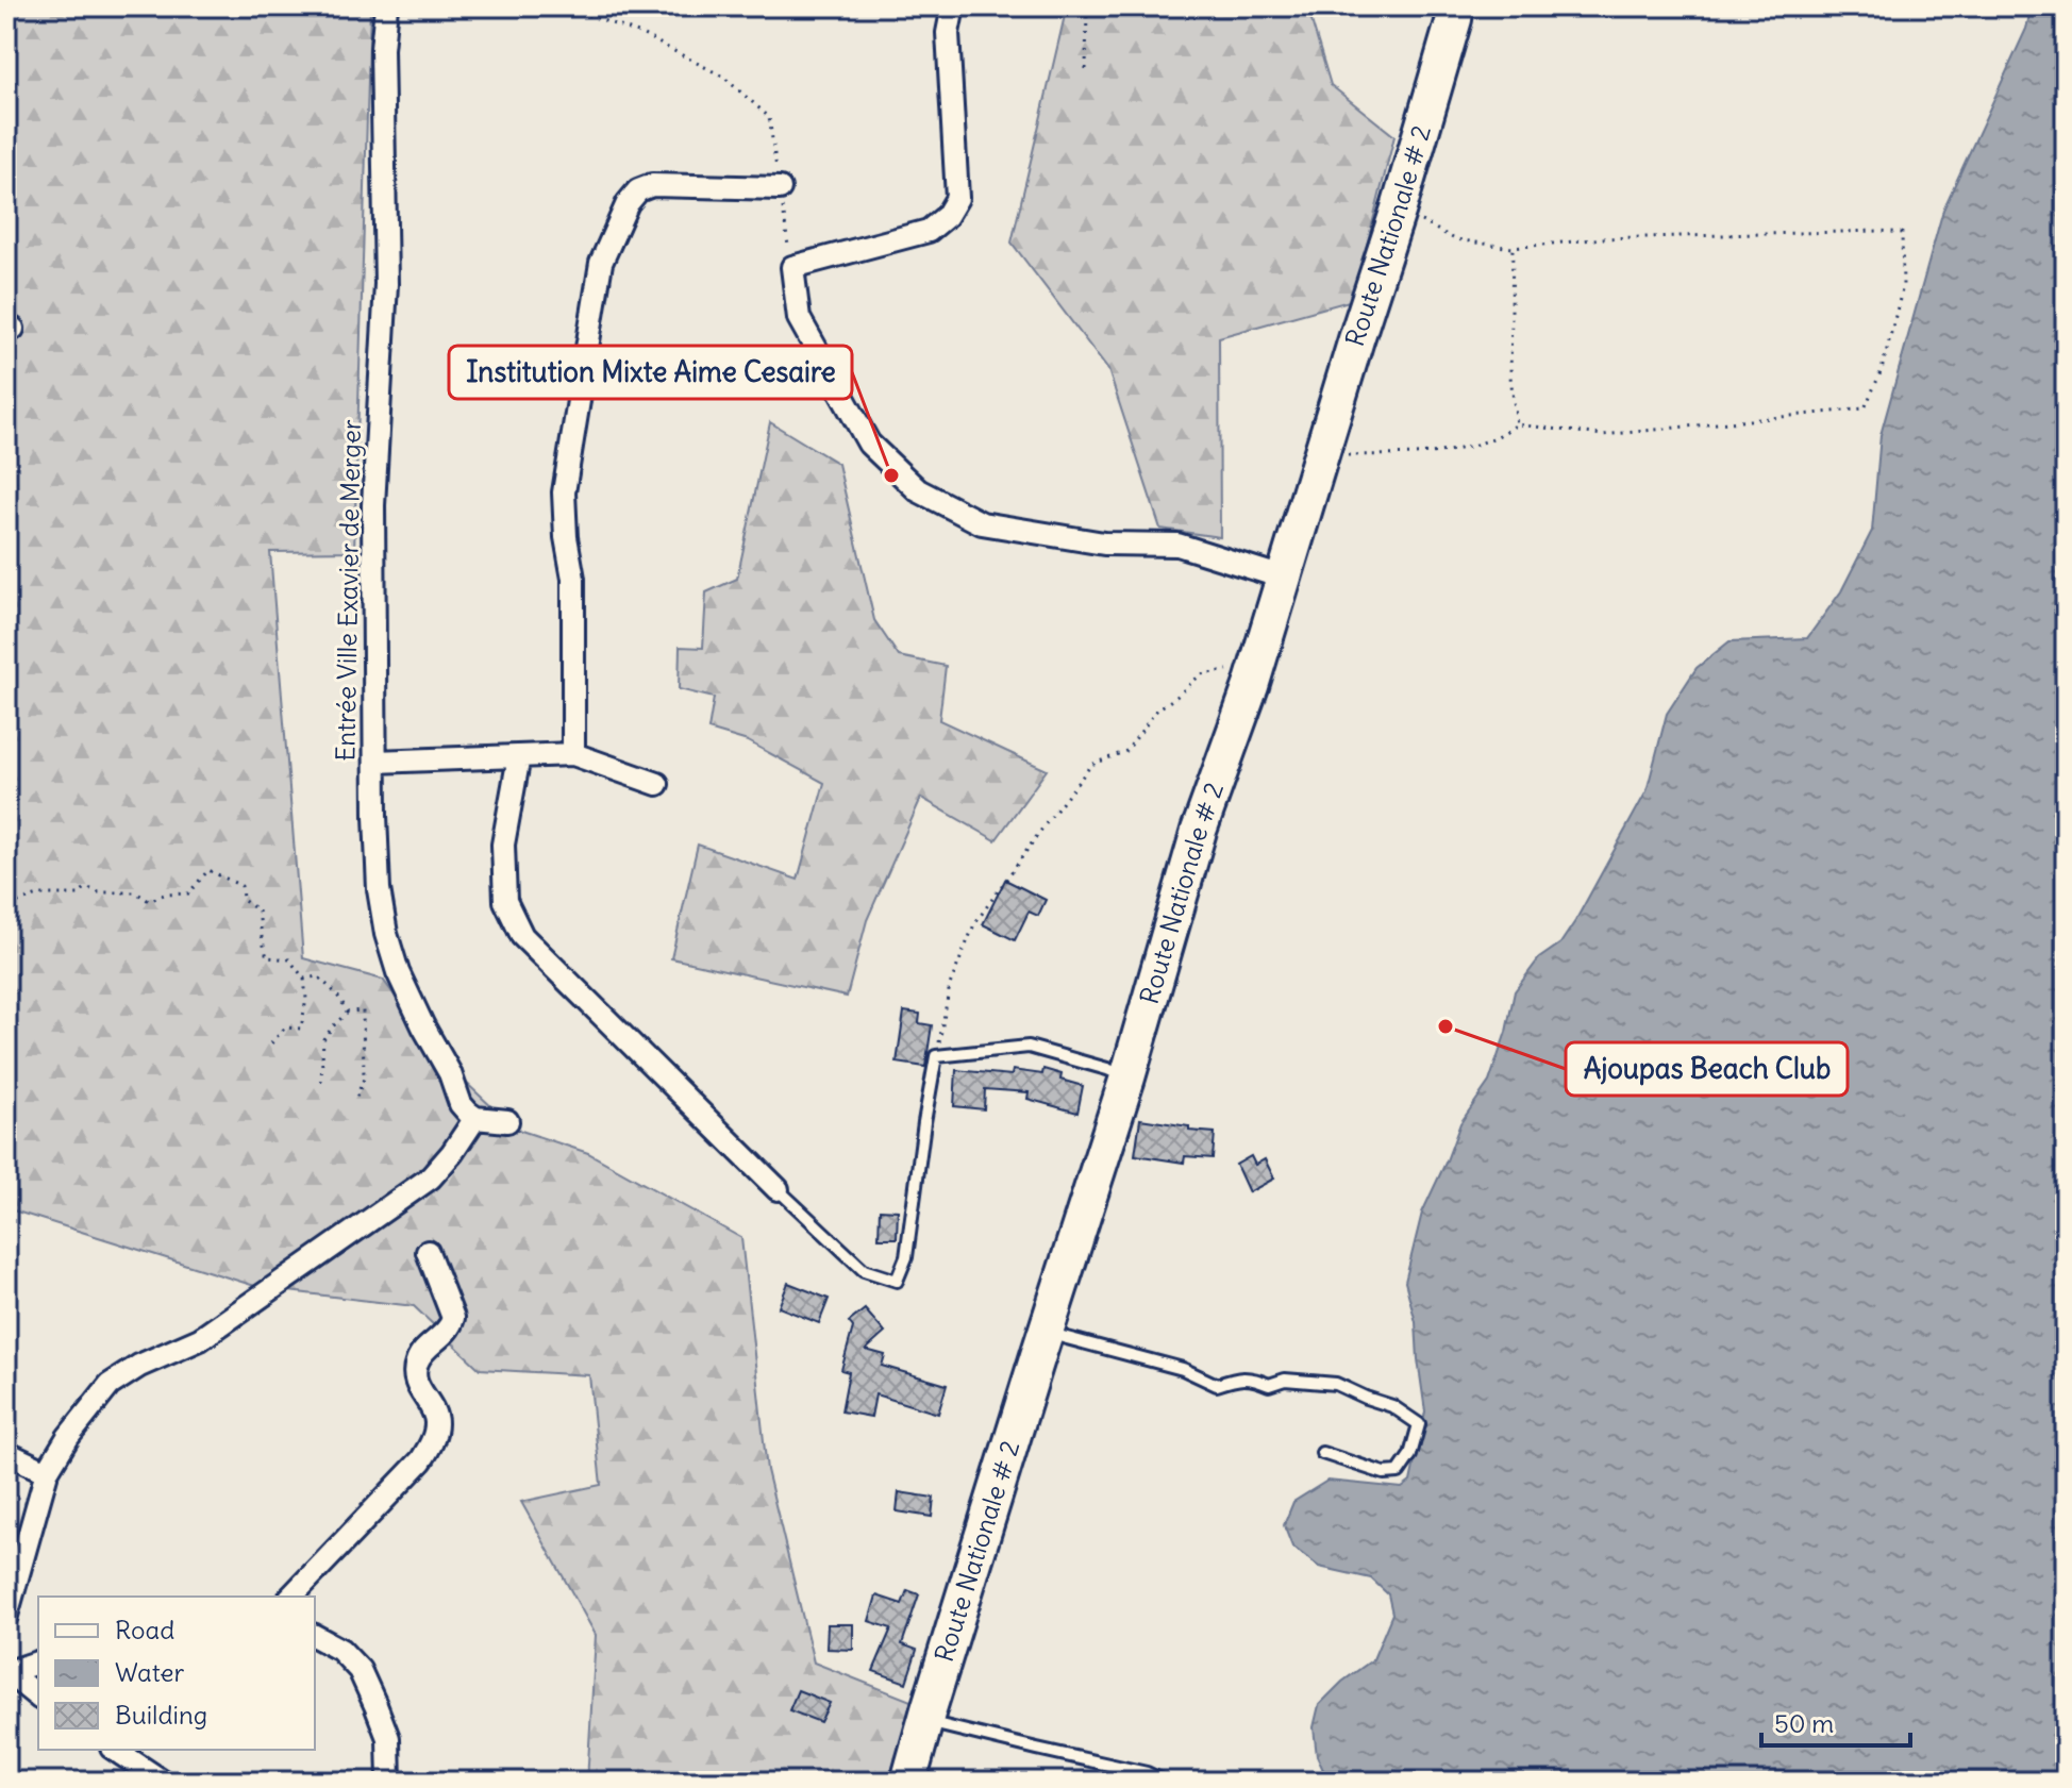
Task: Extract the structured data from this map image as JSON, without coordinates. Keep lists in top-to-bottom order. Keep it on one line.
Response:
{"streets":{"main road":["Route Nationale # 2"],"street":["Entrée Ville Exavier de Merger"]},"places":["Institution Mixte Aime Cesaire","Ajoupas Beach Club"],"legend":["Road","Water","Building"],"scale_bar":"50 m"}
